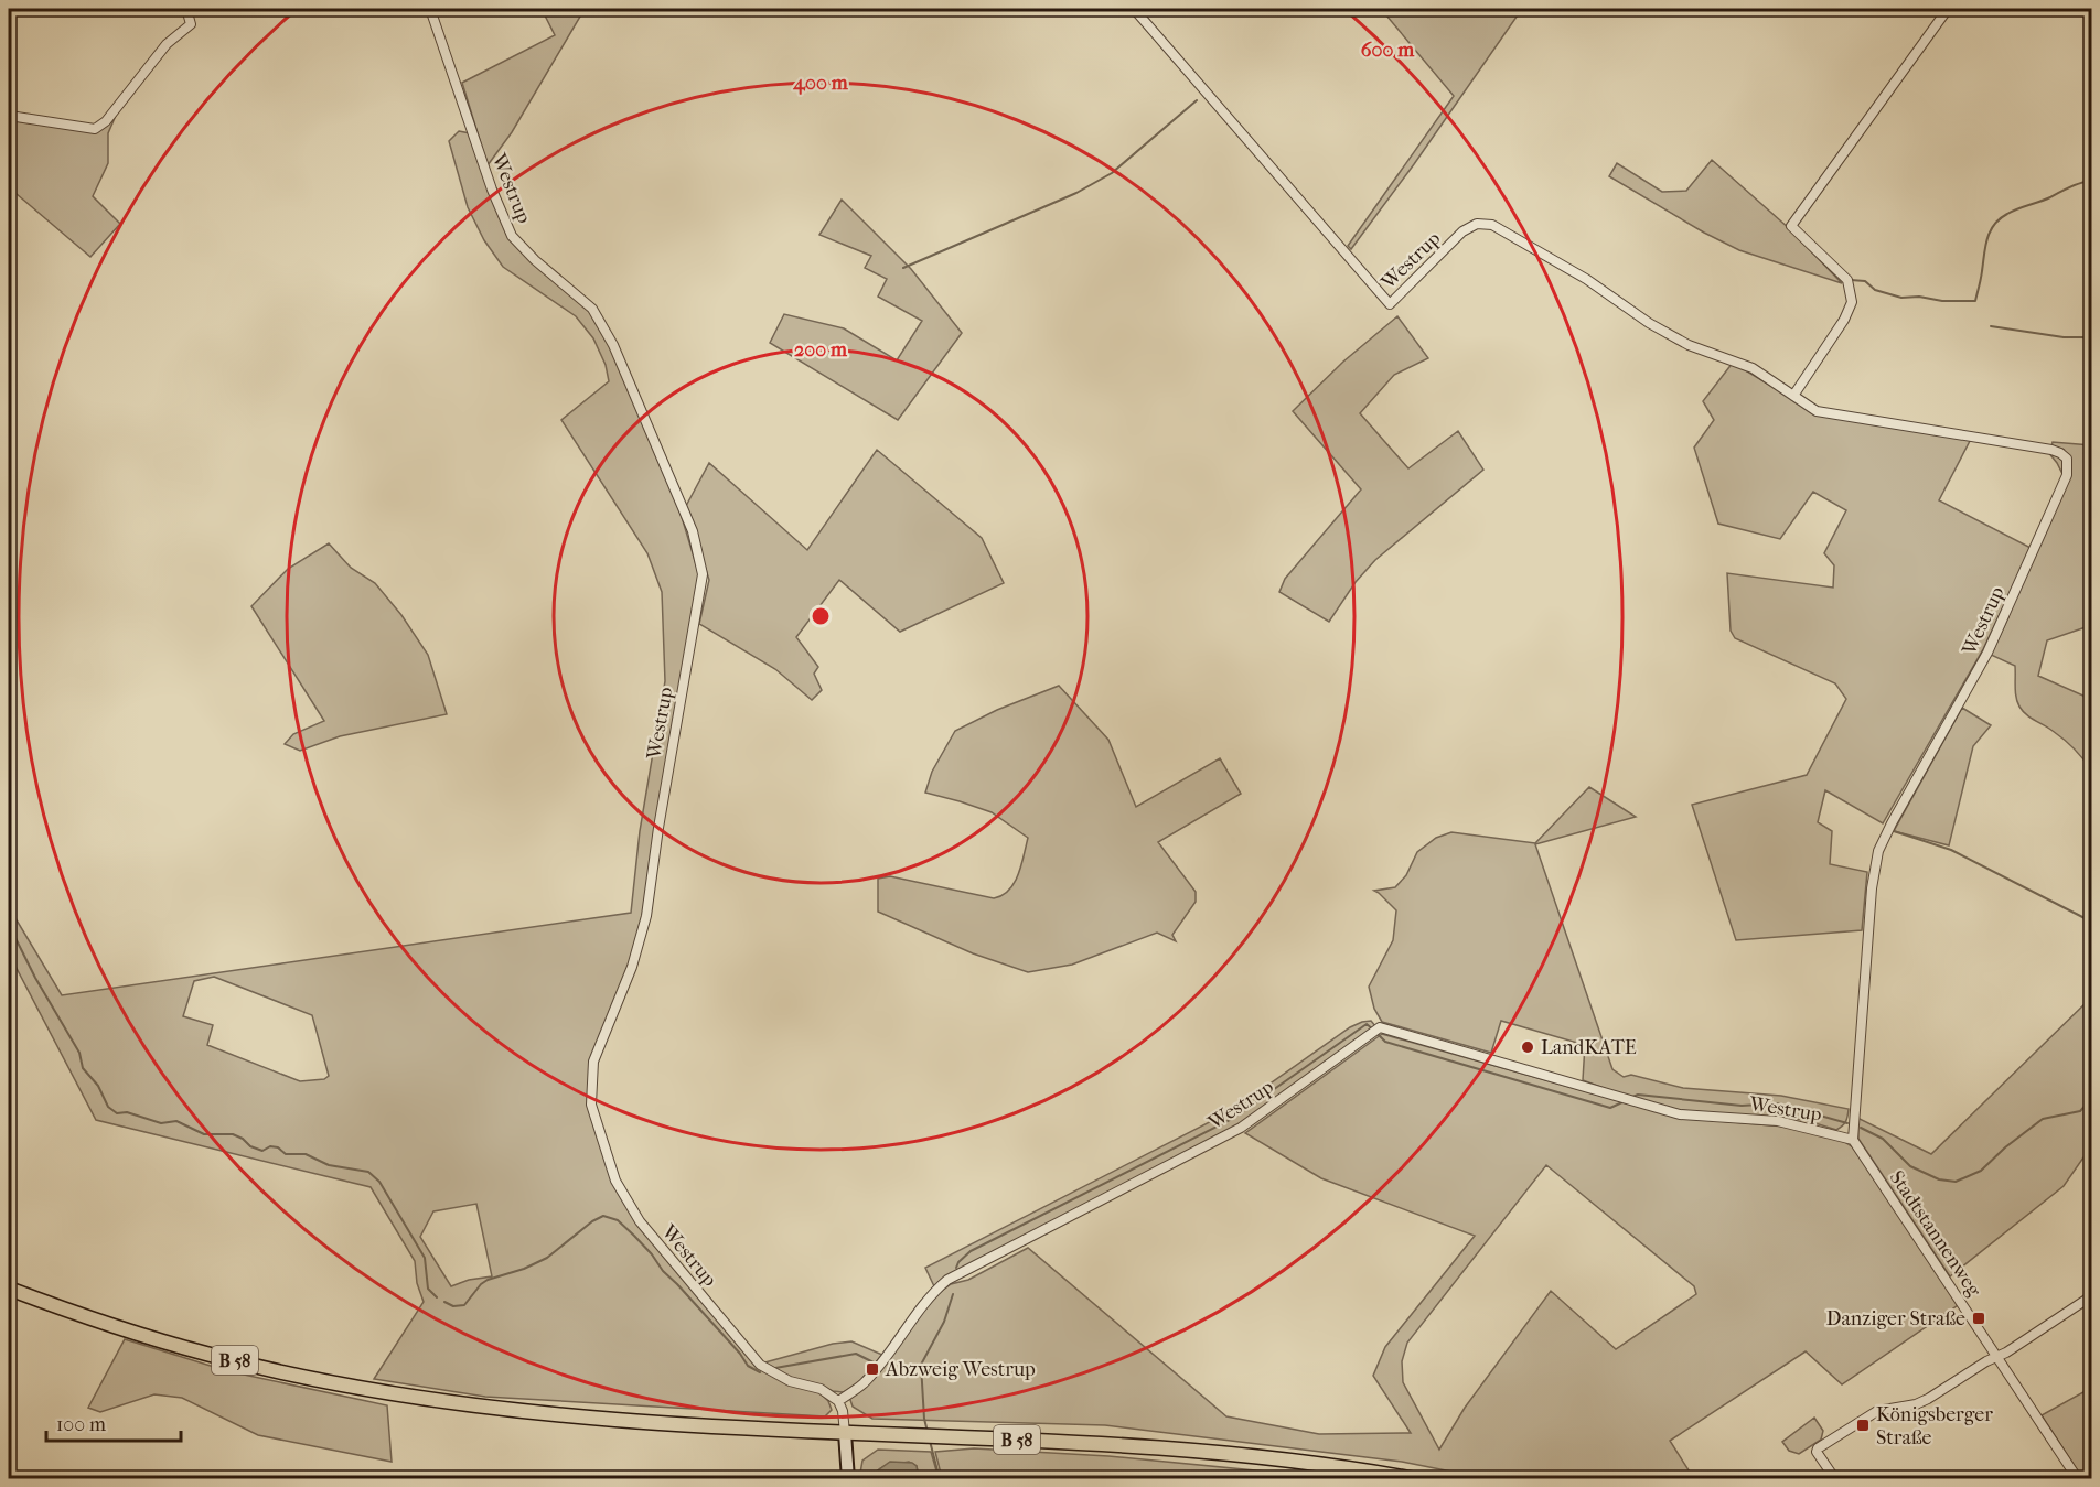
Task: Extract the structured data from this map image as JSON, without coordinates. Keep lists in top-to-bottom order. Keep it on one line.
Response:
{"streets":{"main road":["B 58"],"street":["Westrup","Stadtstannenweg"]},"crossings":[["Westrup","Stadtstannenweg"]],"places":{"other":["LandKATE"],"transit":["Danziger Straße","Abzweig Westrup","Königsberger Straße"]},"scale_bar":"100 m","rings":["600 m","400 m","200 m"]}
